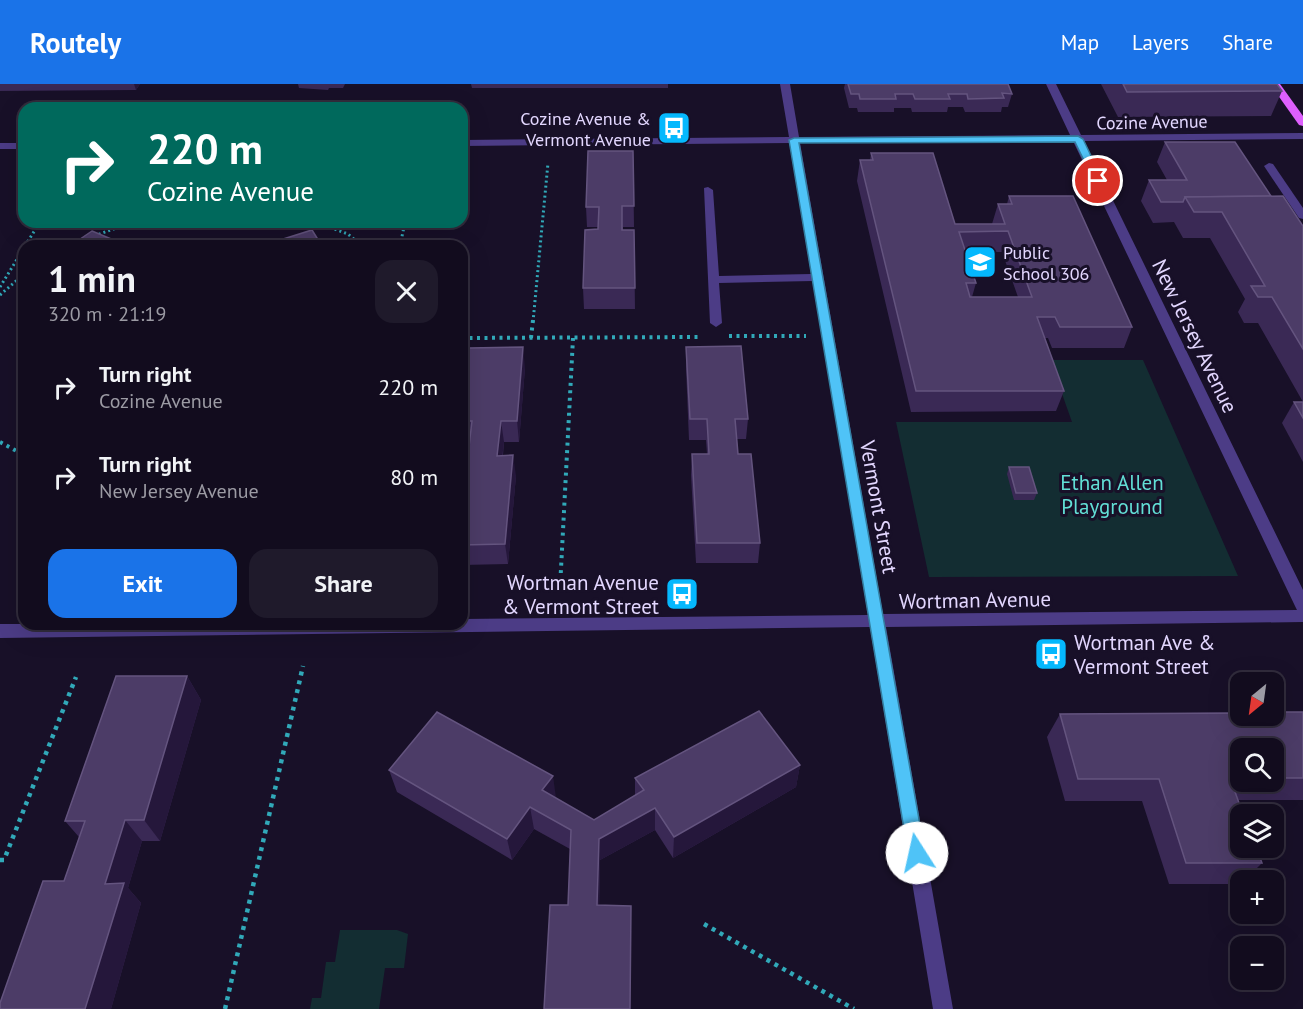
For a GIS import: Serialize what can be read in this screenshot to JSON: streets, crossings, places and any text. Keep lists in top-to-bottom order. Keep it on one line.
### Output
{"streets":{"street":["Cozine Avenue","New Jersey Avenue","Vermont Street","Wortman Avenue"]},"crossings":[["Cozine Avenue","New Jersey Avenue"],["Cozine Avenue","Vermont Street"],["Vermont Street","Wortman Avenue"]],"parks":["Ethan Allen Playground"],"places":{"bus stop":["Cozine Avenue & Vermont Avenue","Wortman Avenue & Vermont Street","Wortman Ave & Vermont Street"],"school or university":["Public School 306"]},"north":"bottom left","page":{"header":"Routely","nav":["Map","Layers","Share"],"turn":["220 m","Cozine Avenue"],"heading":["1 min","320 m · 21:19"],"list":[{"name":"Turn right","note":"Cozine Avenue","value":"220 m"},{"name":"Turn right","note":"New Jersey Avenue","value":"80 m"}],"buttons":["Exit","Share"],"map_buttons":["+","−"]}}
